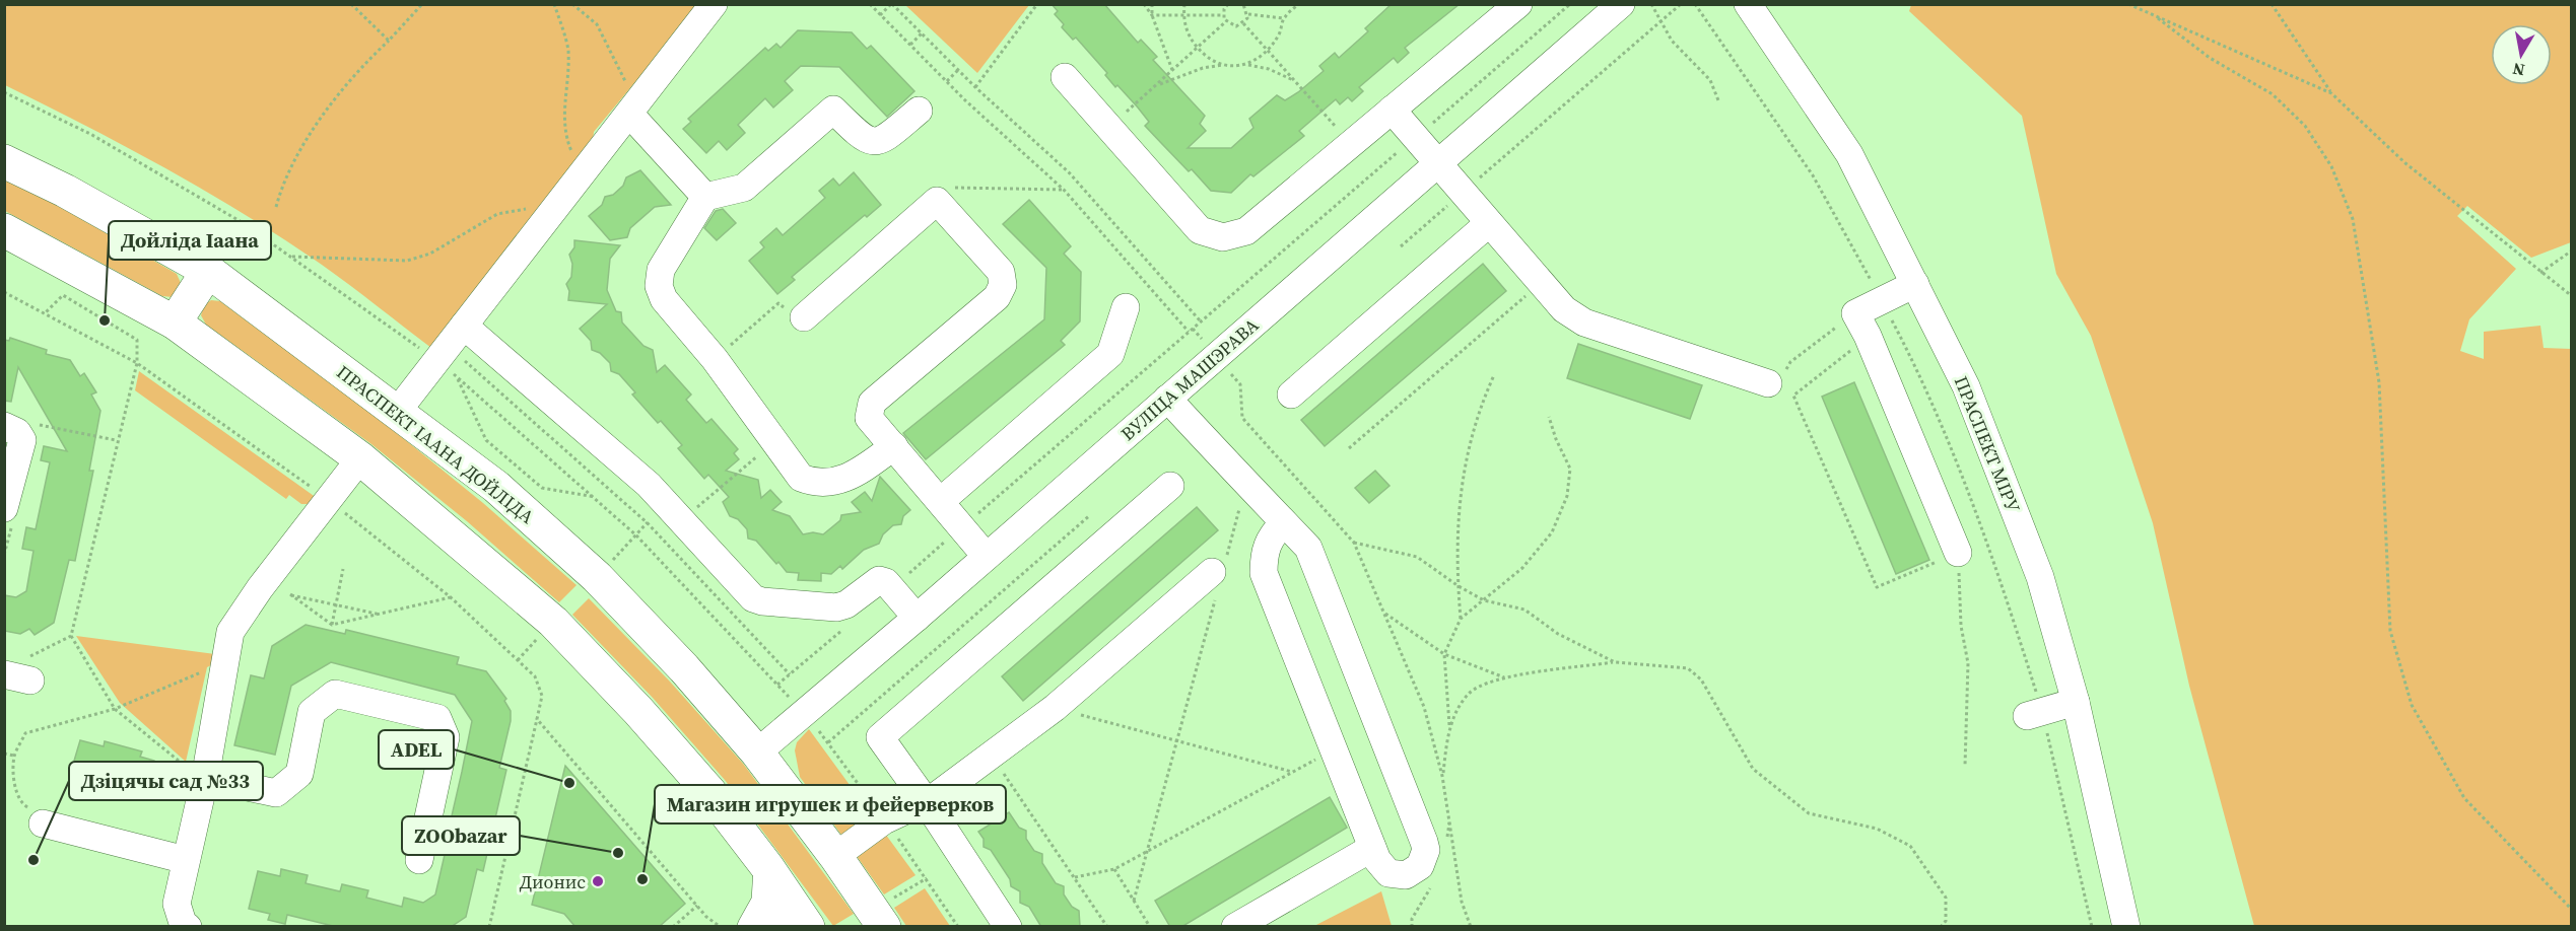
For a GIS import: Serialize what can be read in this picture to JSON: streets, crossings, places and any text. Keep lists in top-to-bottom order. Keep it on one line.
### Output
{"streets":{"main road":["ПРАСПЕКТ ІААНА ДОЙЛІДА"],"street":["ВУЛІЦА МАШЭРАВА","ПРАСПЕКТ МІРУ"]},"crossings":[["ВУЛІЦА МАШЭРАВА","ПРАСПЕКТ ІААНА ДОЙЛІДА"]],"places":["Дойліда Іаана","ADEL","ZOObazar","Дзіцячы сад №33","Магазин игрушек и фейерверков","Дионис"],"north":"bottom"}
